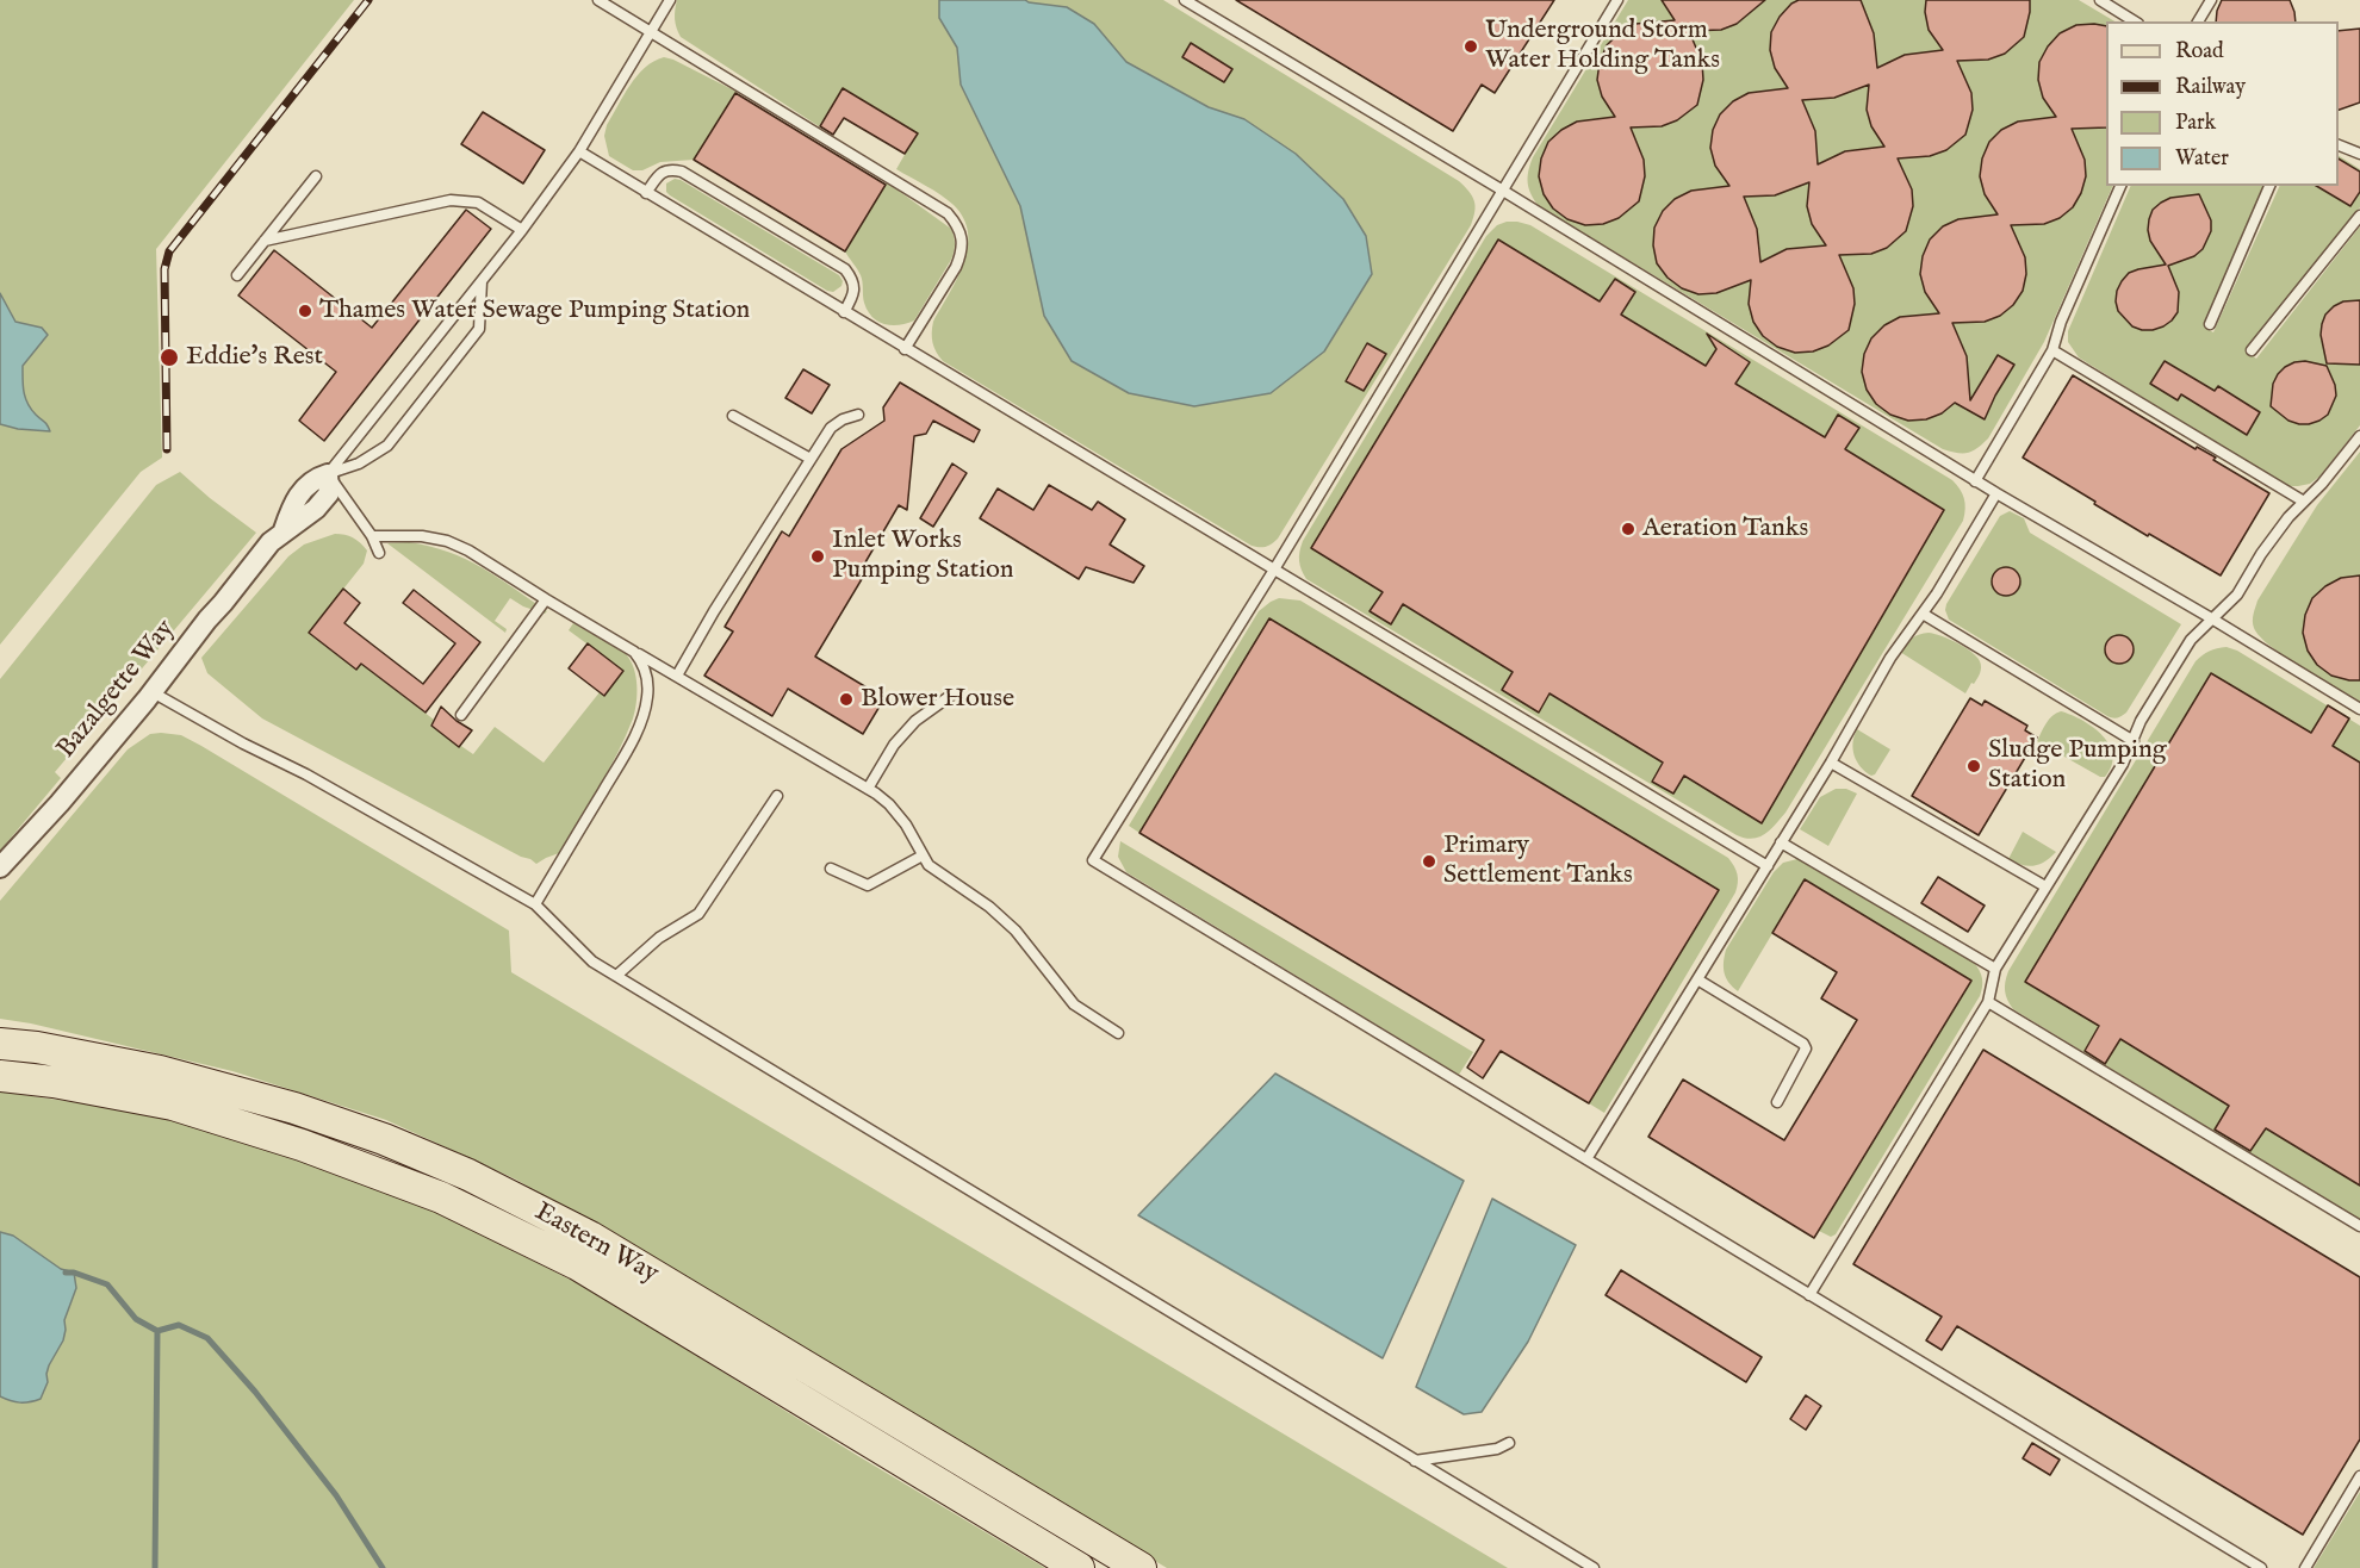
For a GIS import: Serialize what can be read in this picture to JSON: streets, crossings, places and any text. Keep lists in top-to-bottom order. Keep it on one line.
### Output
{"streets":{"main road":["Eastern Way"],"street":["Bazalgette Way"]},"places":["Underground Storm Water Holding Tanks","Thames Water Sewage Pumping Station","Eddie's Rest","Aeration Tanks","Inlet Works Pumping Station","Blower House","Sludge Pumping Station","Primary Settlement Tanks"],"legend":["Road","Railway","Park","Water"]}
